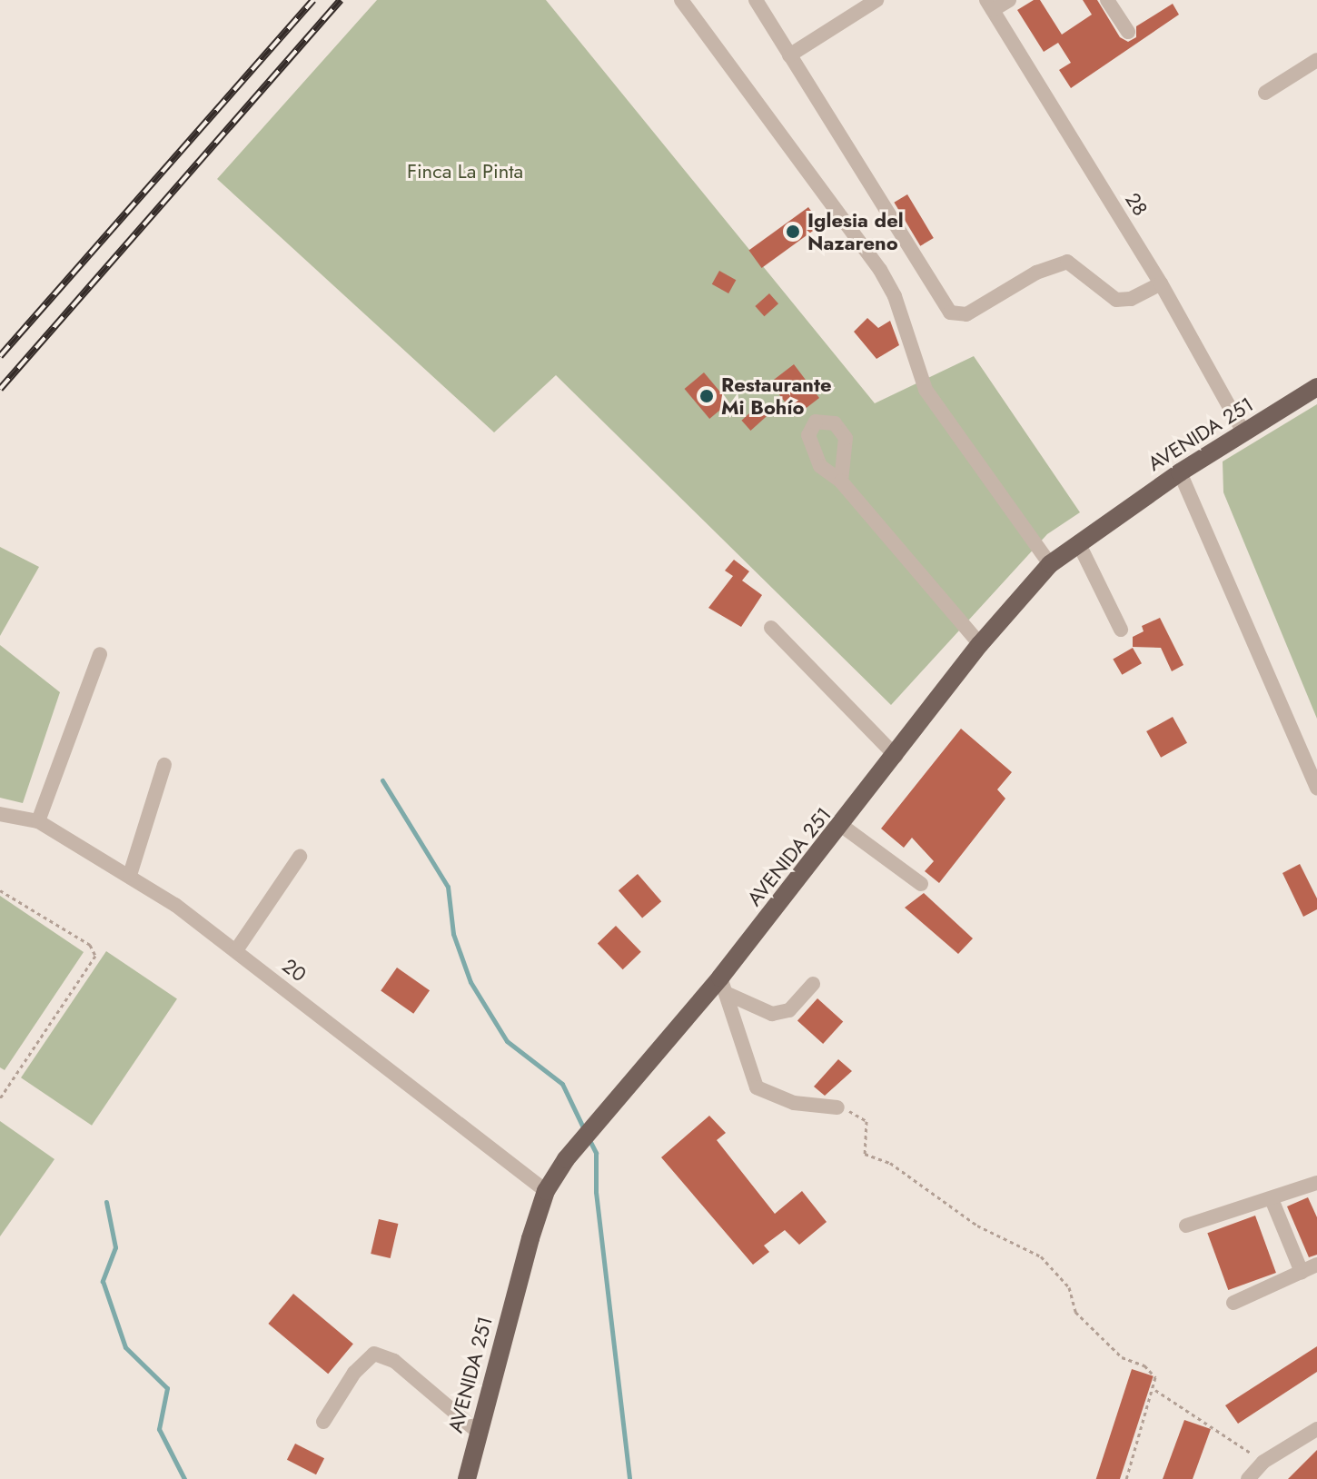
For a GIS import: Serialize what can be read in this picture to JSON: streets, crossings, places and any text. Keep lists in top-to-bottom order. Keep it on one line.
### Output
{"streets":{"main road":["AVENIDA 251"],"street":["28","20"]},"crossings":[["28","AVENIDA 251"],["AVENIDA 251","20"]],"parks":["Finca La Pinta"],"places":["Iglesia del Nazareno","Restaurante Mi Bohío"]}
